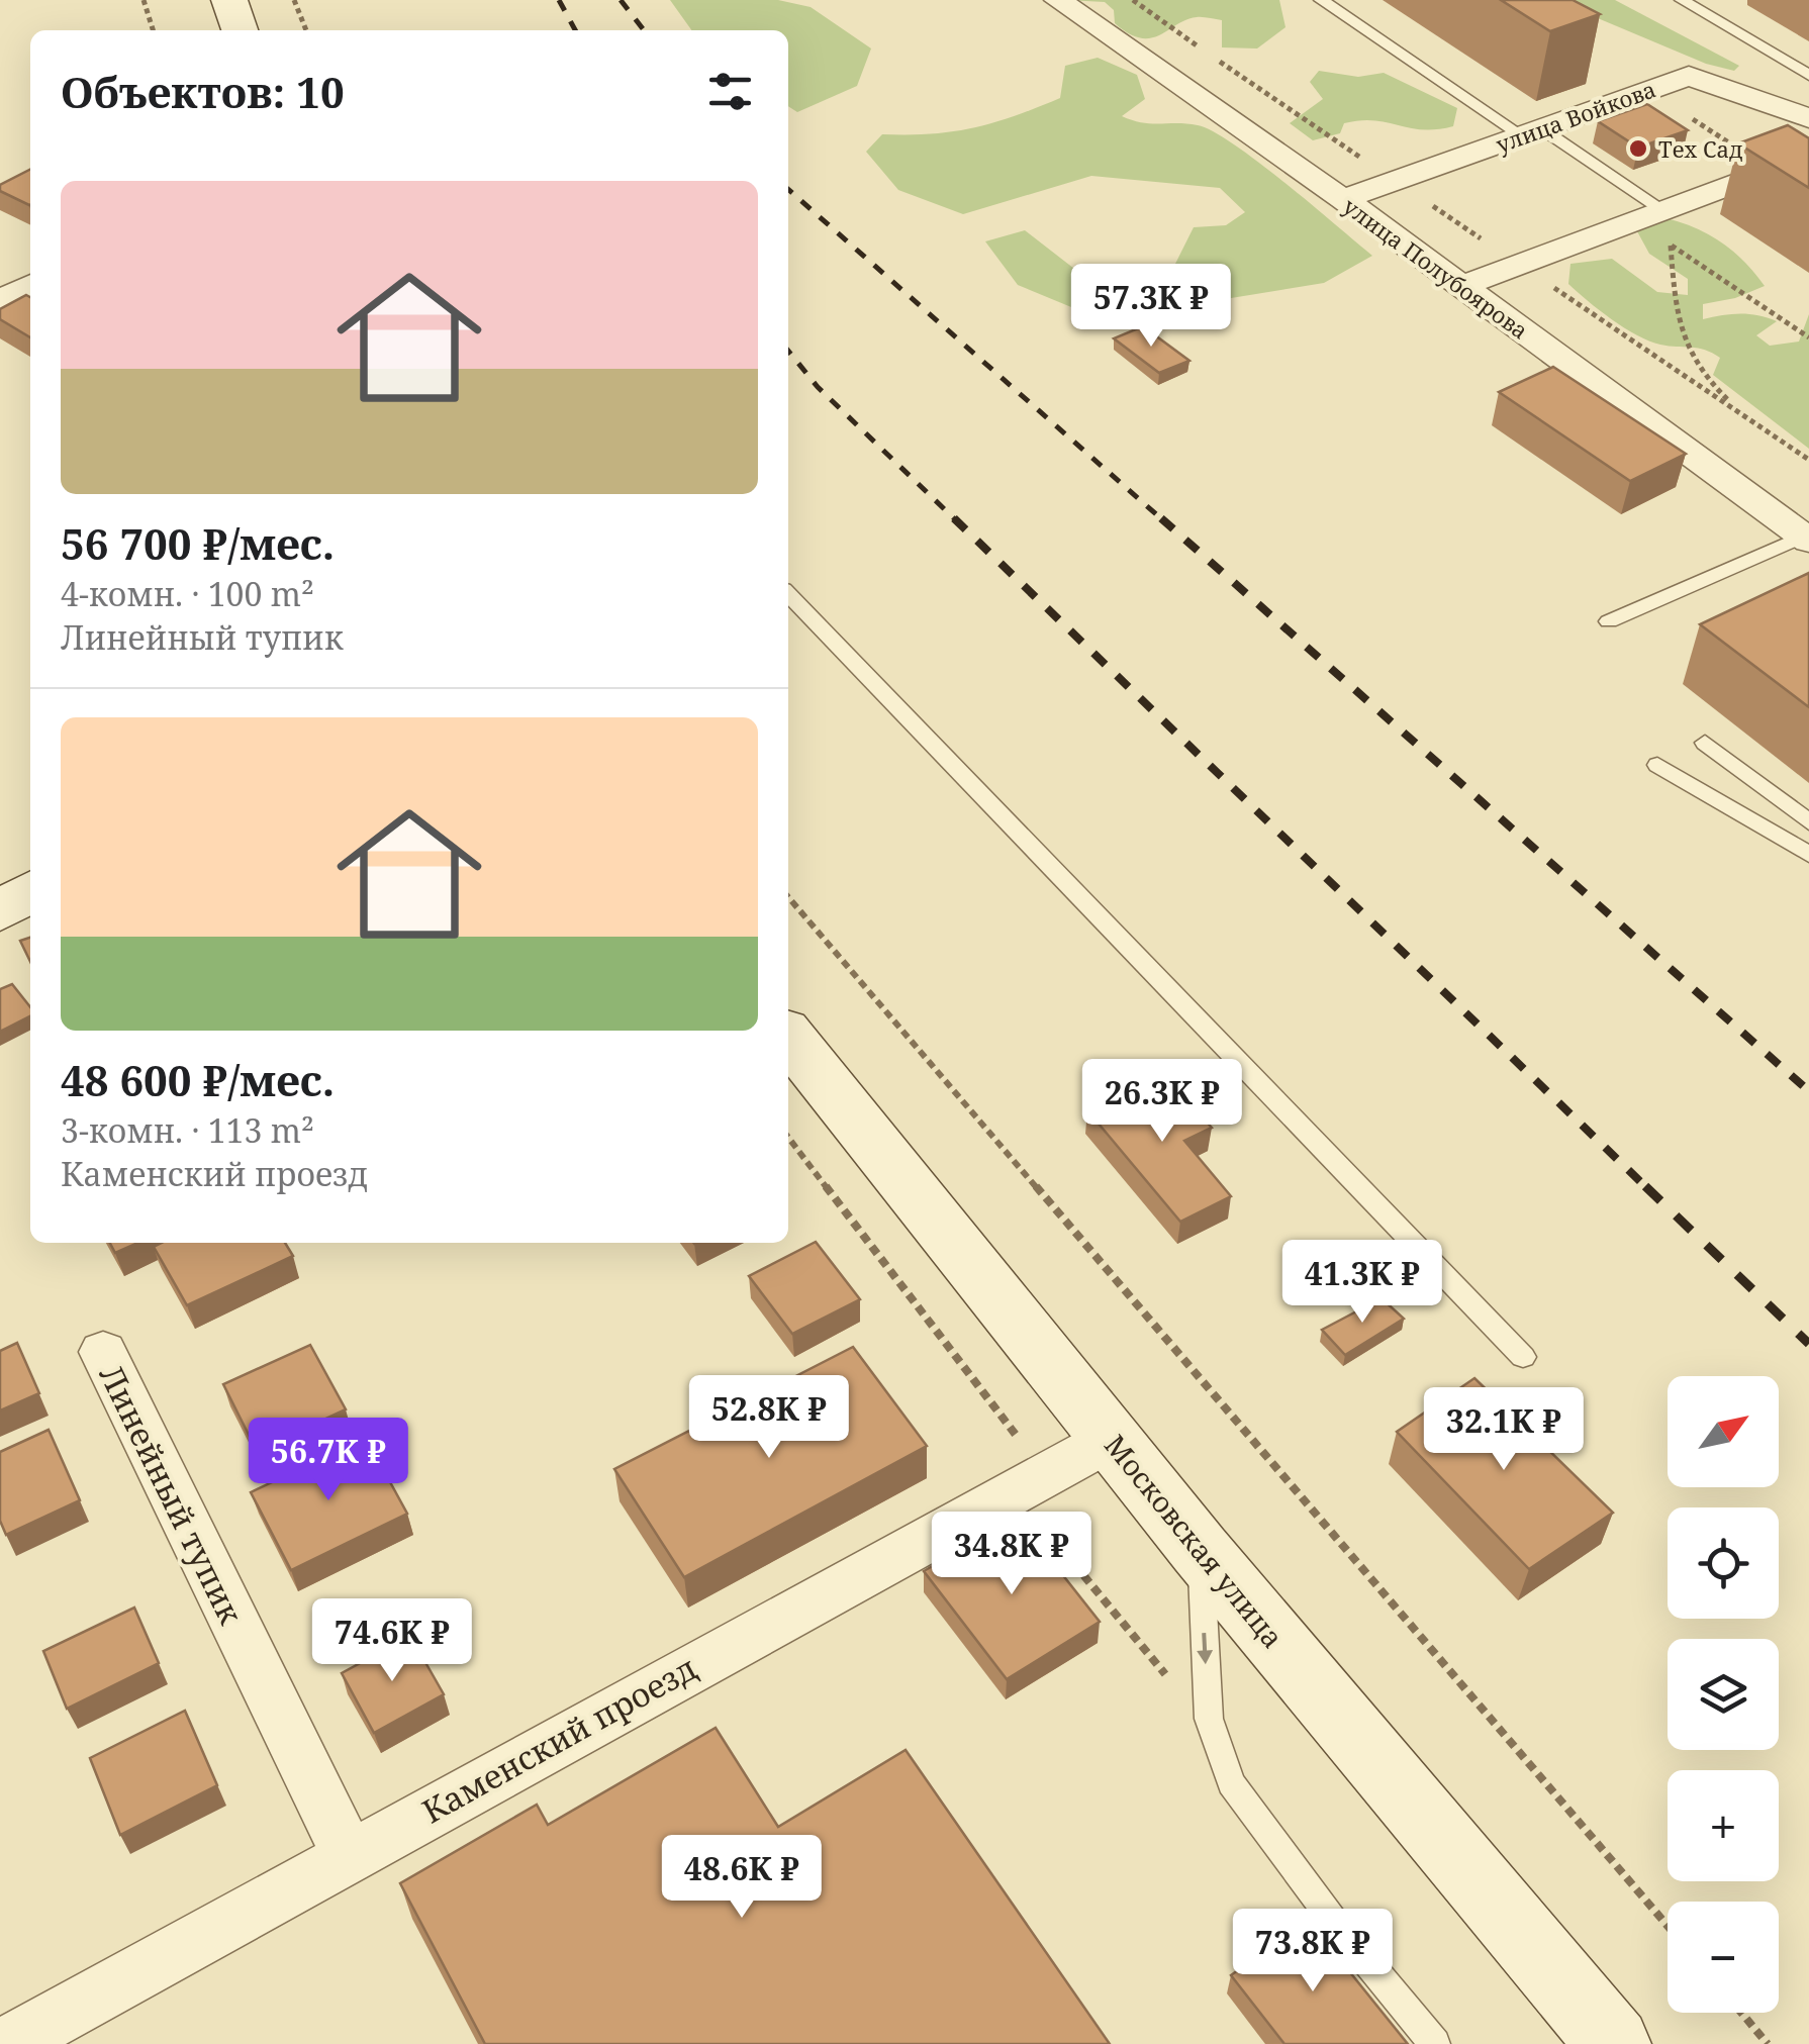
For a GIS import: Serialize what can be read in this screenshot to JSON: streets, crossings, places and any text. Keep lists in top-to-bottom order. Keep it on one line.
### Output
{"streets":{"main road":["Московская улица"],"street":["улица Войкова","улица Полубоярова","Линейный тупик","Каменский проезд"]},"crossings":[["улица Войкова","улица Полубоярова"],["Линейный тупик","Каменский проезд"],["Московская улица","Каменский проезд"]],"places":["Тех Сад"],"north":"top right","page":{"heading":"Объектов: 10","list":[{"name":"56 700 ₽/мес.","note":"4-комн. · 100 m² · Линейный тупик"},{"name":"48 600 ₽/мес.","note":"3-комн. · 113 m² · Каменский проезд"}],"price":["57.3K ₽","26.3K ₽","41.3K ₽","52.8K ₽","32.1K ₽","56.7K ₽","34.8K ₽","74.6K ₽","48.6K ₽","73.8K ₽"],"map_buttons":["+","−"]}}
